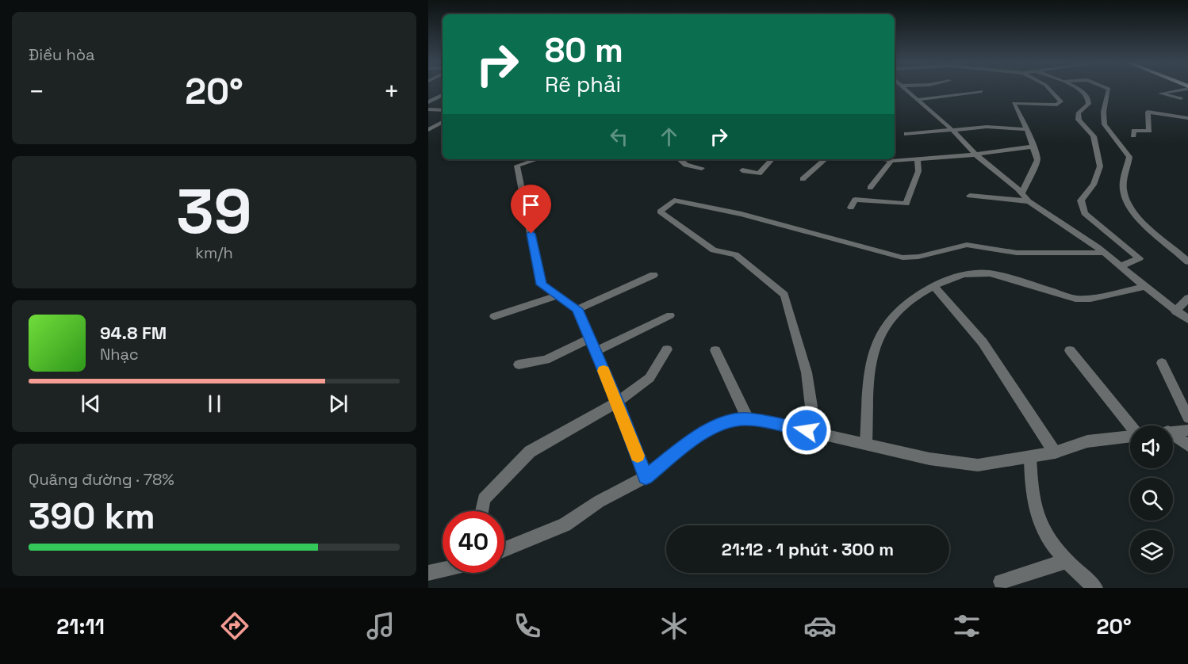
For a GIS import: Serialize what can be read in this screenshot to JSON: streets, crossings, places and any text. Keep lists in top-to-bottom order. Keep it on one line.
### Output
{"page":{"tile":["Điều hòa",["39","km/h"],["Quãng đường · 78%","390 km"]],"turn":["80 m","Rẽ phải"],"heat":["−","20°","+"],"song":["94.8 FM","Nhạc"],"limit":"40","trip":"21:12 · 1 phút · 300 m","tabs":["21:11","20°"]}}
